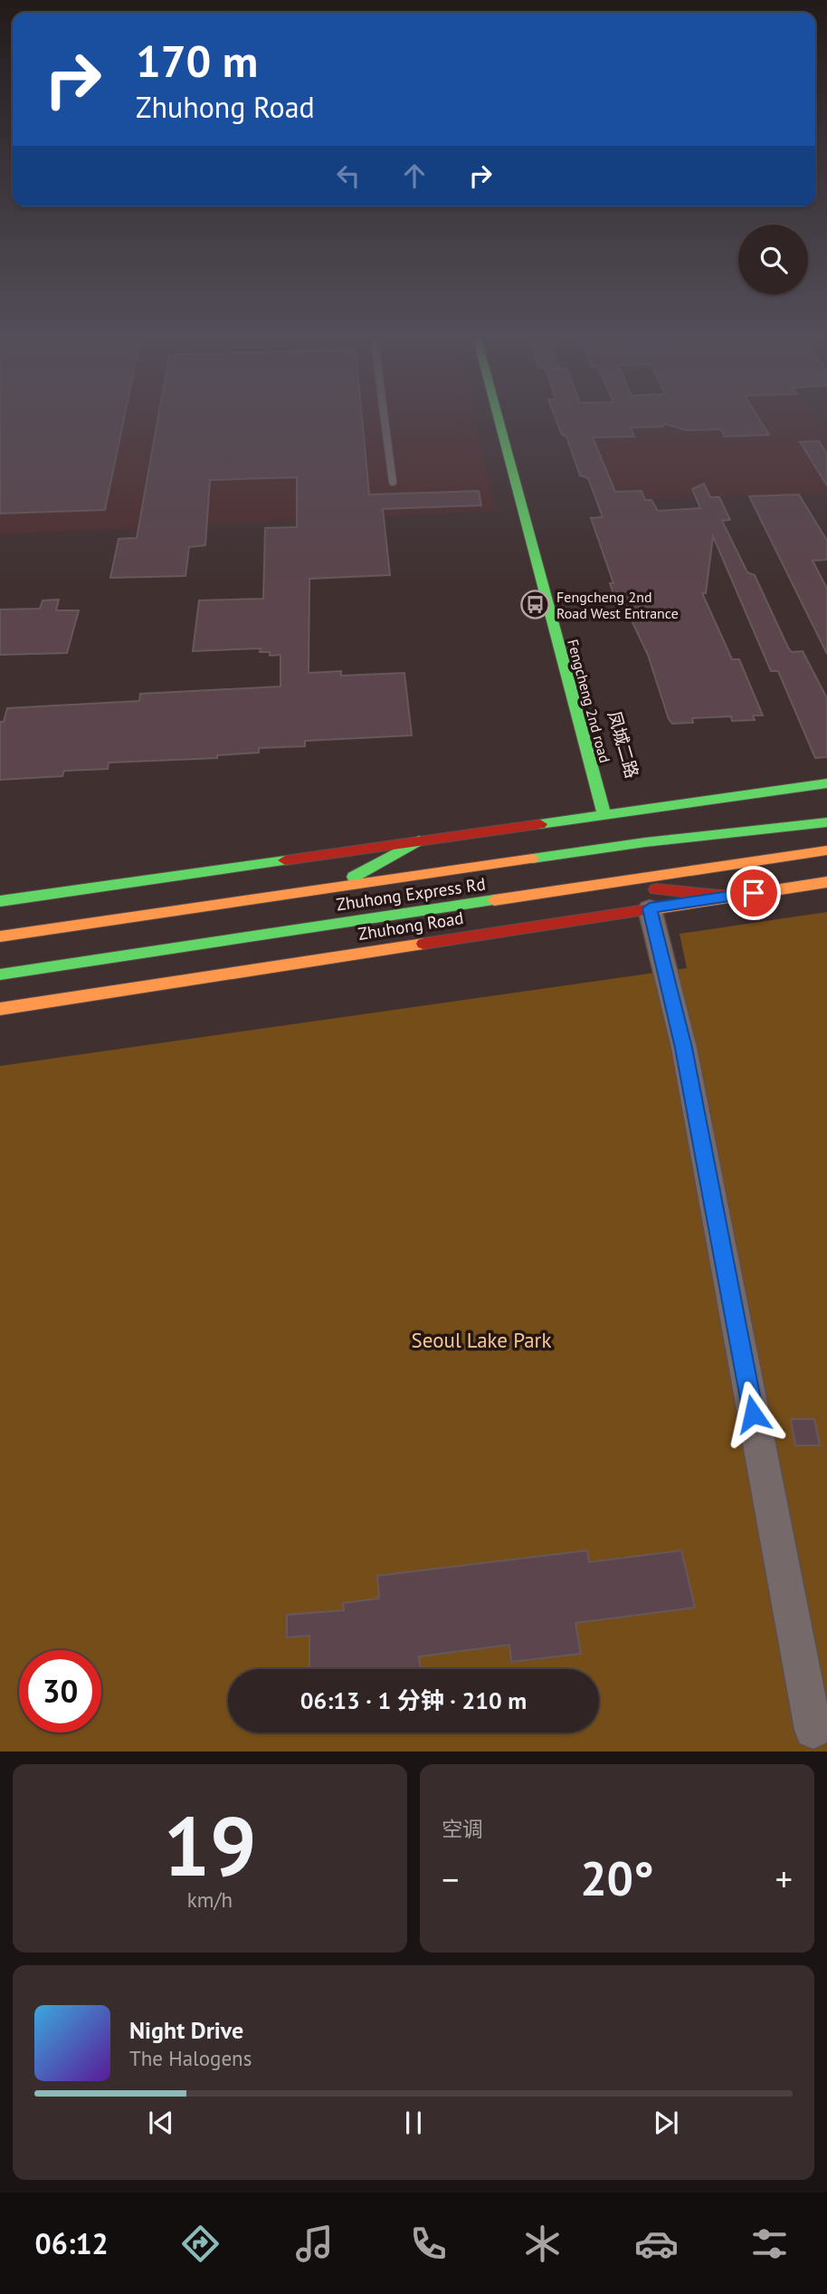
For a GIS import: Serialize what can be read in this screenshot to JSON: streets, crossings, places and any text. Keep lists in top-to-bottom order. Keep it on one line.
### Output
{"streets":{"main road":["Fengcheng 2nd road","Zhuhong Express Rd","Zhuhong Road"]},"parks":["Seoul Lake Park"],"places":{"bus stop":["Fengcheng 2nd Road West Entrance"]},"page":{"turn":["170 m","Zhuhong Road"],"limit":"30","trip":"06:13 · 1 分钟 · 210 m","tile":[["19","km/h"],"空调"],"heat":["−","20°","+"],"song":["Night Drive","The Halogens"],"tabs":"06:12"}}
